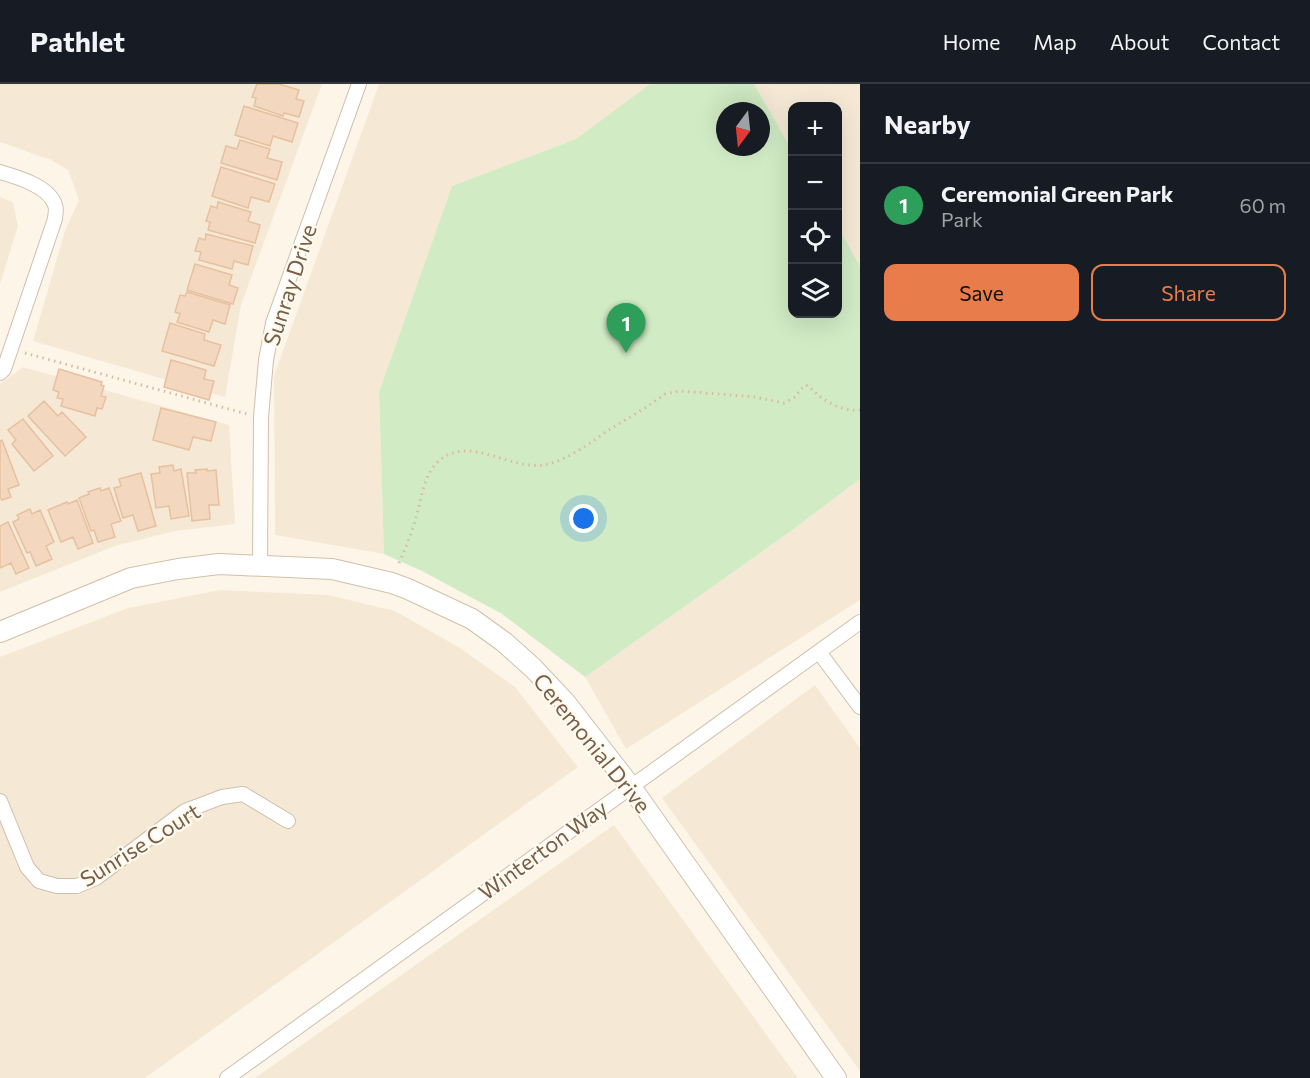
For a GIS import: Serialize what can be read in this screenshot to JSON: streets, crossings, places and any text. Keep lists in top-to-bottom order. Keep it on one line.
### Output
{"streets":{"street":["Sunray Drive","Ceremonial Drive","Sunrise Court","Winterton Way"]},"crossings":[["Sunray Drive","Ceremonial Drive"],["Ceremonial Drive","Winterton Way"]],"north":"bottom","page":{"header":"Pathlet","nav":["Home","Map","About","Contact"],"heading":"Nearby","map_buttons":["+","−"],"list":[{"mark":"1","name":"Ceremonial Green Park","note":"Park","value":"60 m"}],"buttons":["Save","Share"],"pins":"1"}}
